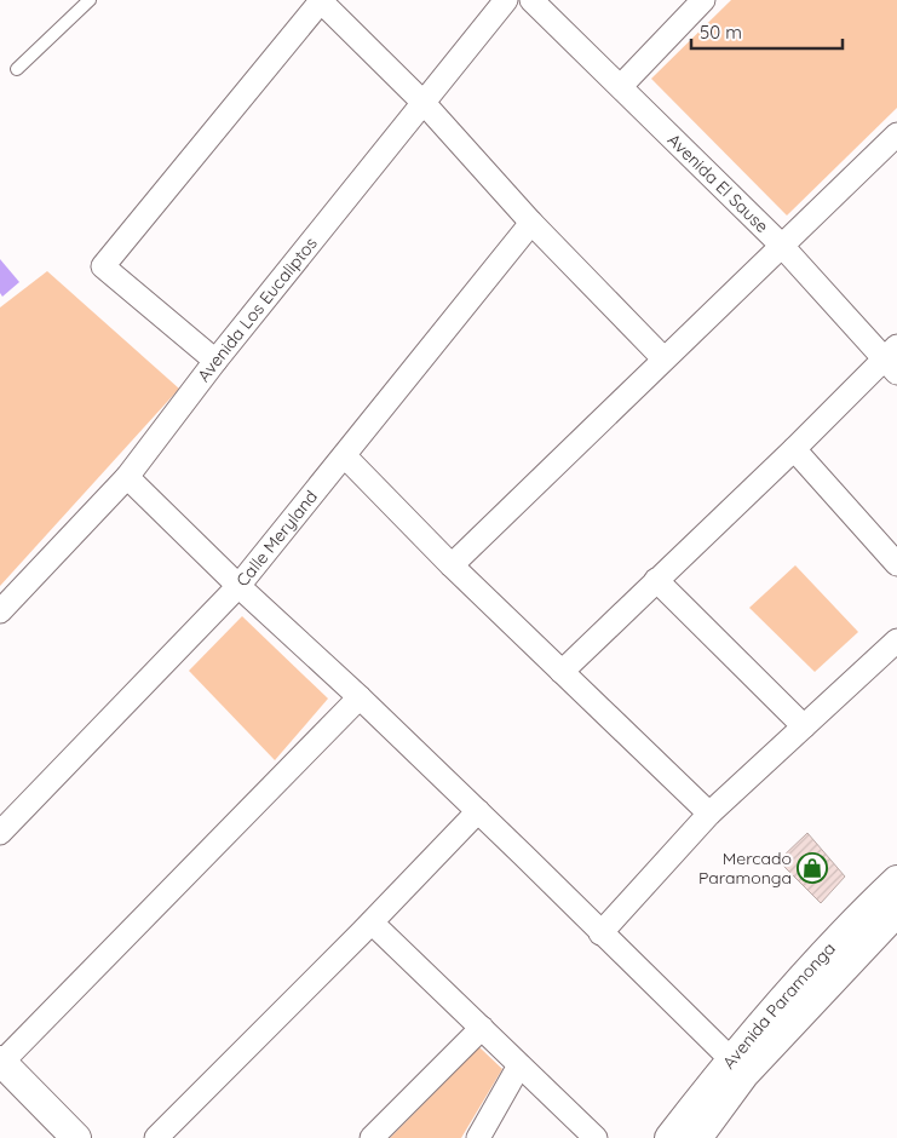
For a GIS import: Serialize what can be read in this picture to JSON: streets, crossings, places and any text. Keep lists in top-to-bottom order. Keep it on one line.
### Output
{"streets":{"street":["Avenida El Sause","Avenida Los Eucaliptos","Calle Meryland","Avenida Paramonga"]},"places":{"shop":["Mercado Paramonga"]},"scale_bar":"50 m"}
